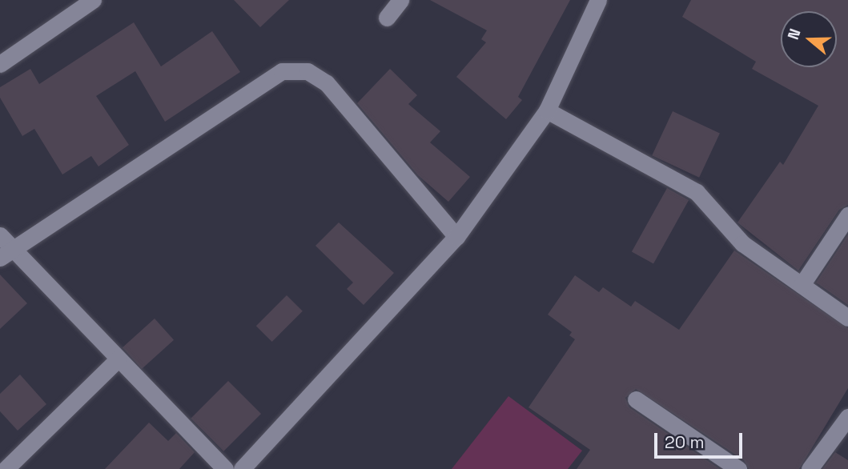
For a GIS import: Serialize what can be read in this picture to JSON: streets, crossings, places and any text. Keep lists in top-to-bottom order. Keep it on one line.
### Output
{"scale_bar":"20 m","north":"left"}
